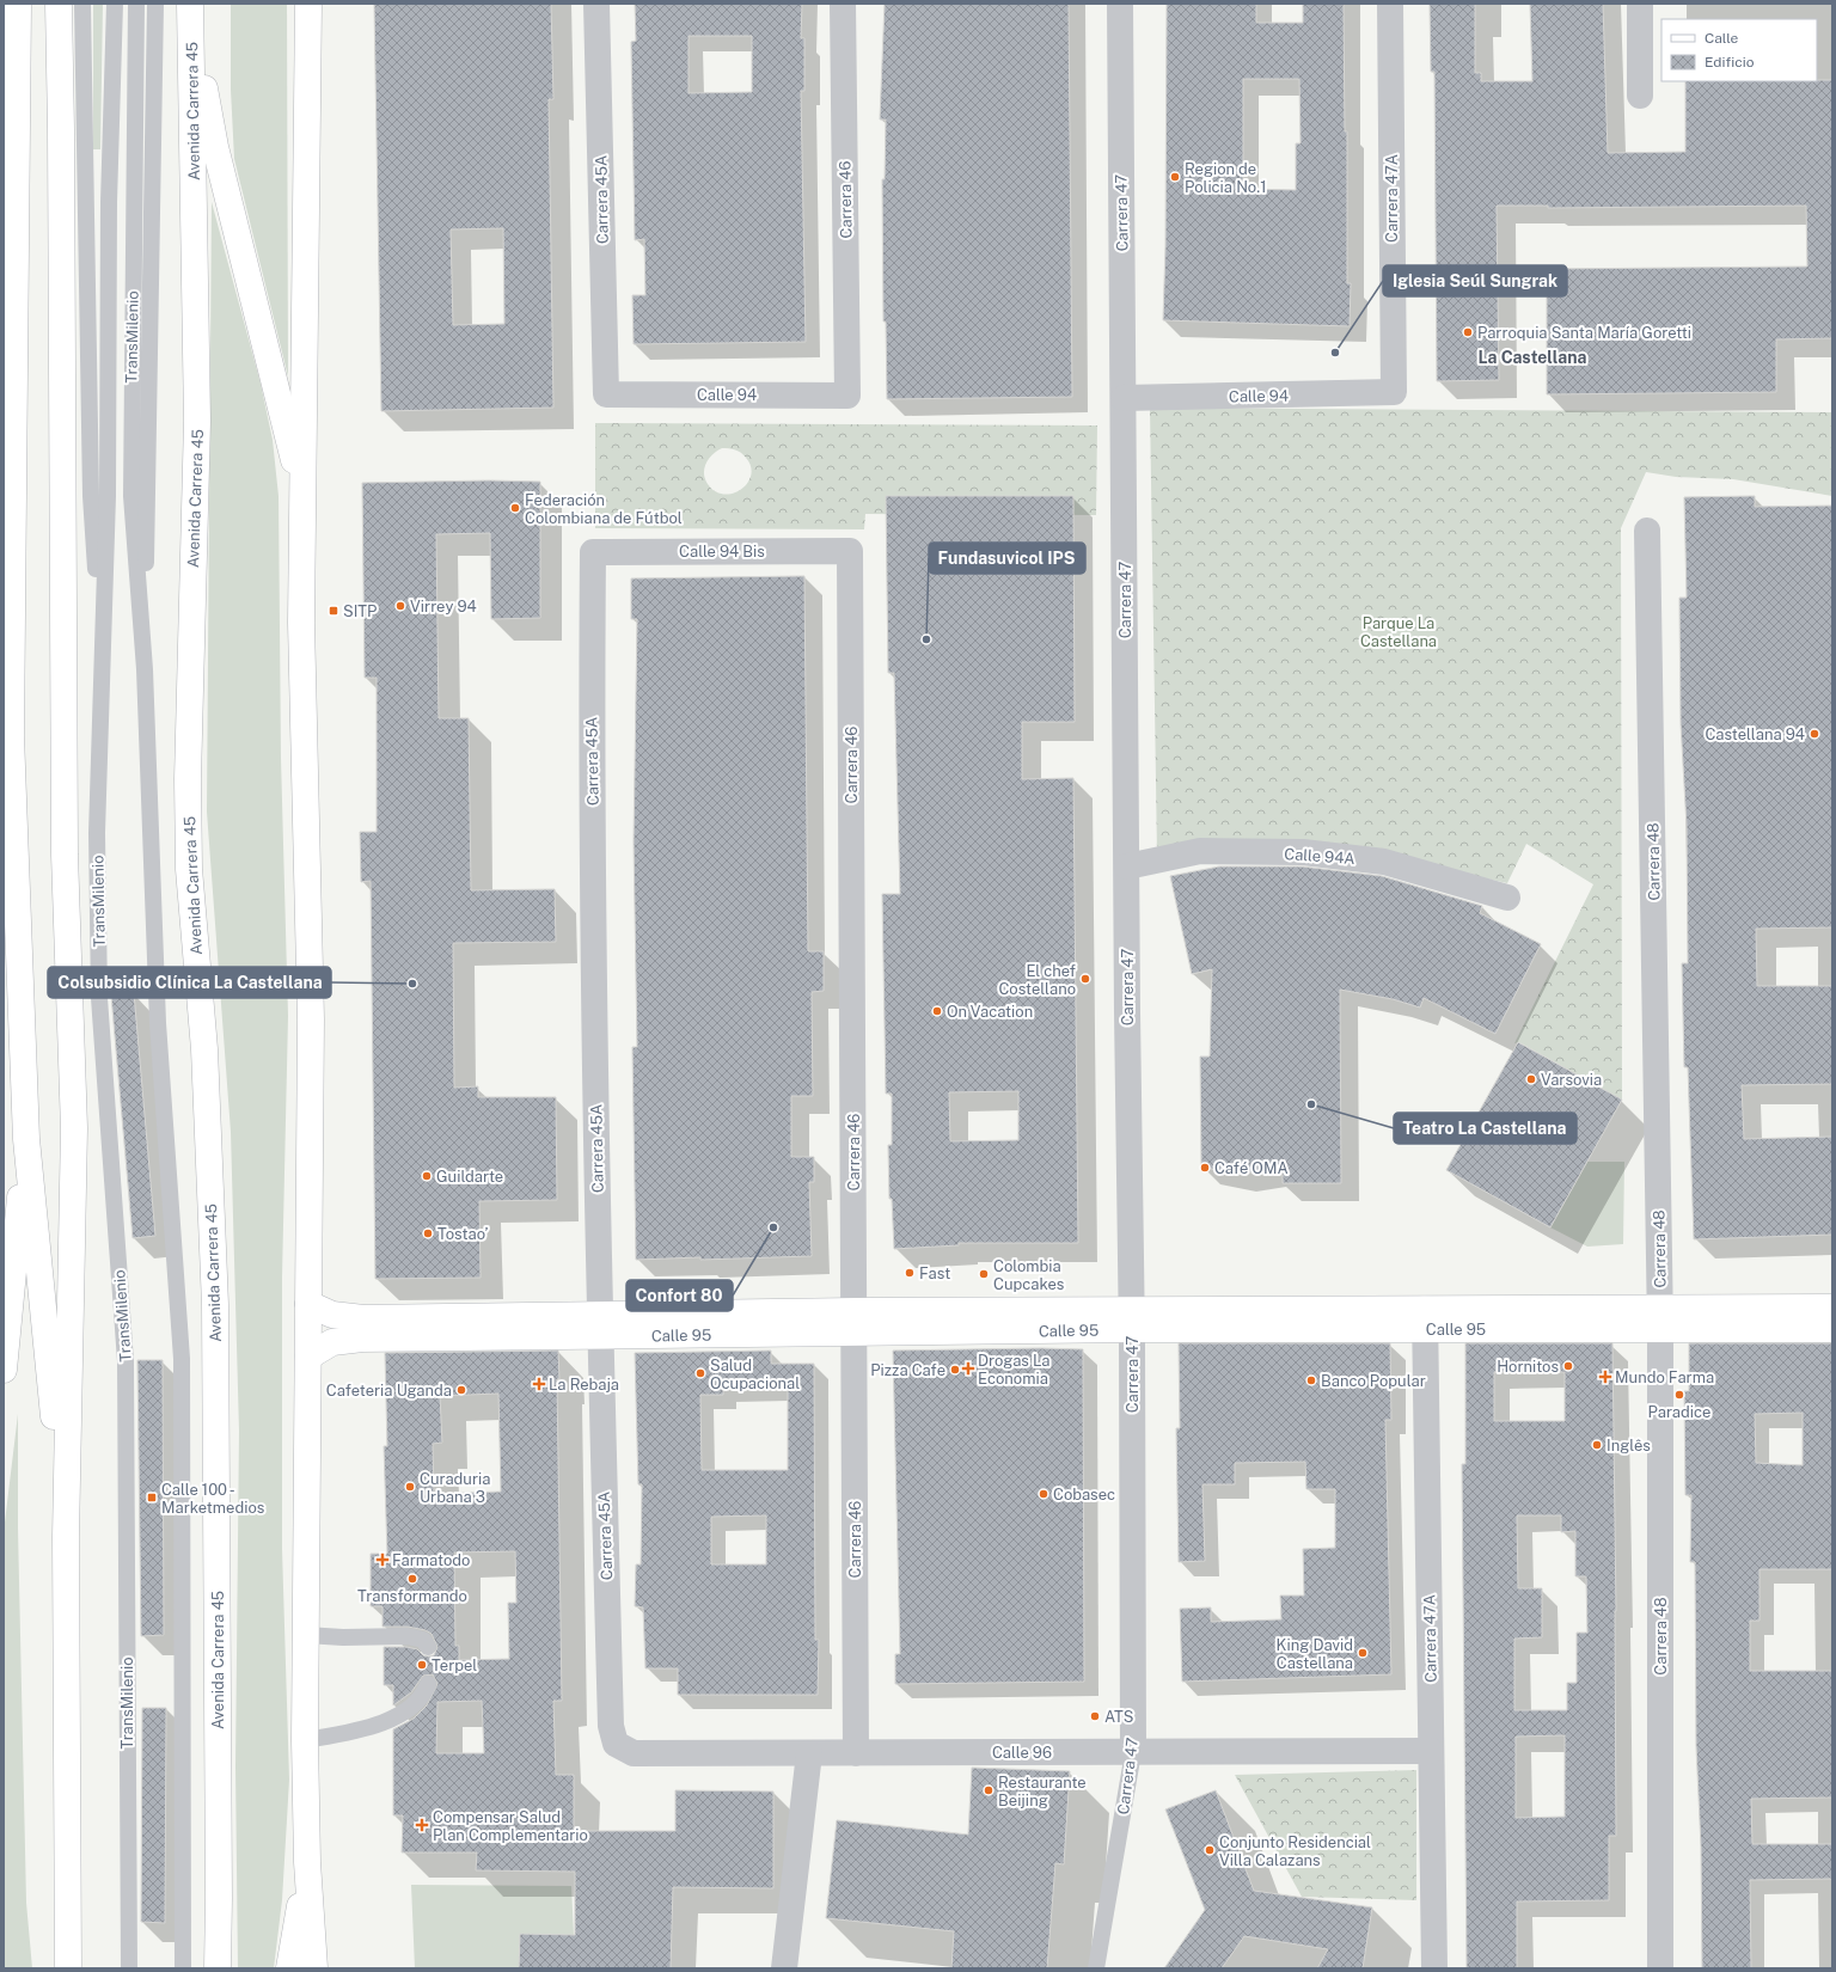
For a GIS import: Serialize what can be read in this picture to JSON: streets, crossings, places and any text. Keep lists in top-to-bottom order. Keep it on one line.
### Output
{"streets":{"main road":["Avenida Carrera 45","Calle 95"],"street":["Carrera 47A","Carrera 45A","Carrera 46","Carrera 47","Calle 94","Calle 94 Bis","Calle 94A","Carrera 48","Calle 96"],"lane":["TransMilenio"]},"crossings":[["Carrera 47A","Calle 94"],["Carrera 47A","Calle 95"],["Carrera 47A","Calle 96"],["Carrera 45A","Calle 94"],["Carrera 45A","Calle 94 Bis"],["Carrera 45A","Calle 95"],["Carrera 45A","Calle 96"],["Carrera 46","Calle 94"],["Carrera 46","Calle 94 Bis"],["Carrera 46","Calle 95"],["Carrera 46","Calle 96"],["Carrera 47","Calle 94"],["Carrera 47","Calle 94A"],["Carrera 47","Calle 95"],["Carrera 47","Calle 96"],["Carrera 48","Calle 95"]],"districts":["La Castellana"],"parks":["Parque La Castellana"],"places":{"other":["Region de Policia No.1","Parroquia Santa María Goretti","Iglesia Seúl Sungrak","Federación Colombiana de Fútbol","Virrey 94","Fundasuvicol IPS","Castellana 94","El chef Costellano","Colsubsidio Clínica La Castellana","On Vacation","Varsovia","Teatro La Castellana","Café OMA","Guildarte","Confort 80","Tostao’","Fast","Colombia Cupcakes","Hornitos","Pizza Cafe","Salud Ocupacional","Banco Popular","Cafeteria Uganda","Paradice","Inglês","Curaduria Urbana 3","Cobasec","Transformando","King David Castellana","Terpel","ATS","Restaurante Beijing","Conjunto Residencial Villa Calazans"],"transit":["SITP","Calle 100 - Marketmedios"],"health":["Drogas La Economia","Mundo Farma","La Rebaja","Farmatodo","Compensar Salud Plan Complementario"]},"legend":["Calle","Edificio"]}
